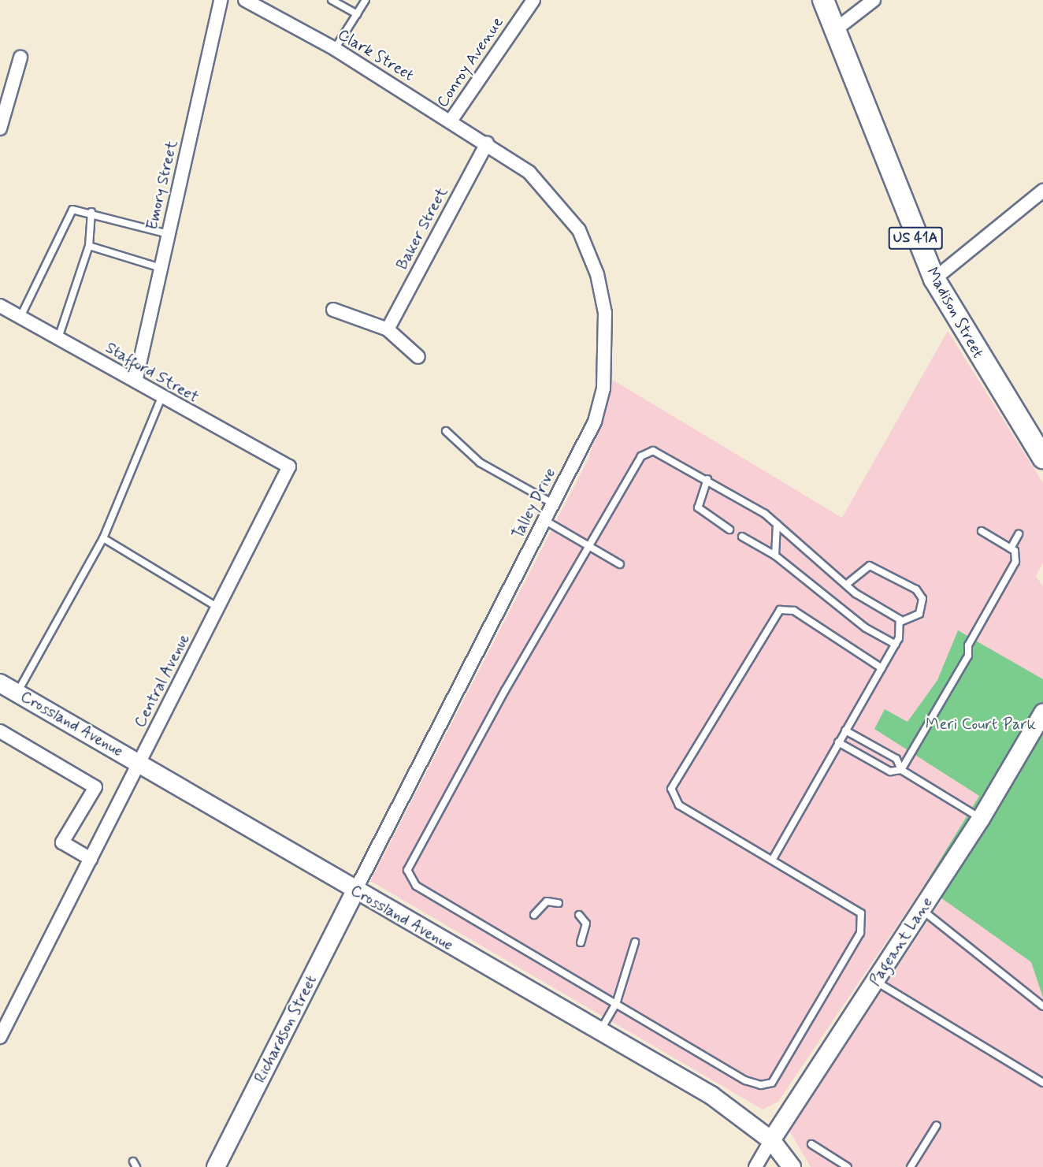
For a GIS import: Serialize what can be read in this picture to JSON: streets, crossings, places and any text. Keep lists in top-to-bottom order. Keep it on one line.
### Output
{"streets":{"main road":["US 41A","Madison Street","Crossland Avenue","Pageant Lane","Richardson Street"],"street":["Clark Street","Conroy Avenue","Emory Street","Baker Street","Stafford Street","Talley Drive","Central Avenue"]},"crossings":[["Clark Street","Conroy Avenue"],["Clark Street","Baker Street"],["Clark Street","Talley Drive"],["Baker Street","Talley Drive"],["Stafford Street","Central Avenue"],["Talley Drive","Crossland Avenue"],["Talley Drive","Richardson Street"],["Central Avenue","Crossland Avenue"],["Crossland Avenue","Pageant Lane"],["Crossland Avenue","Richardson Street"]],"parks":["Meri Court Park"]}
